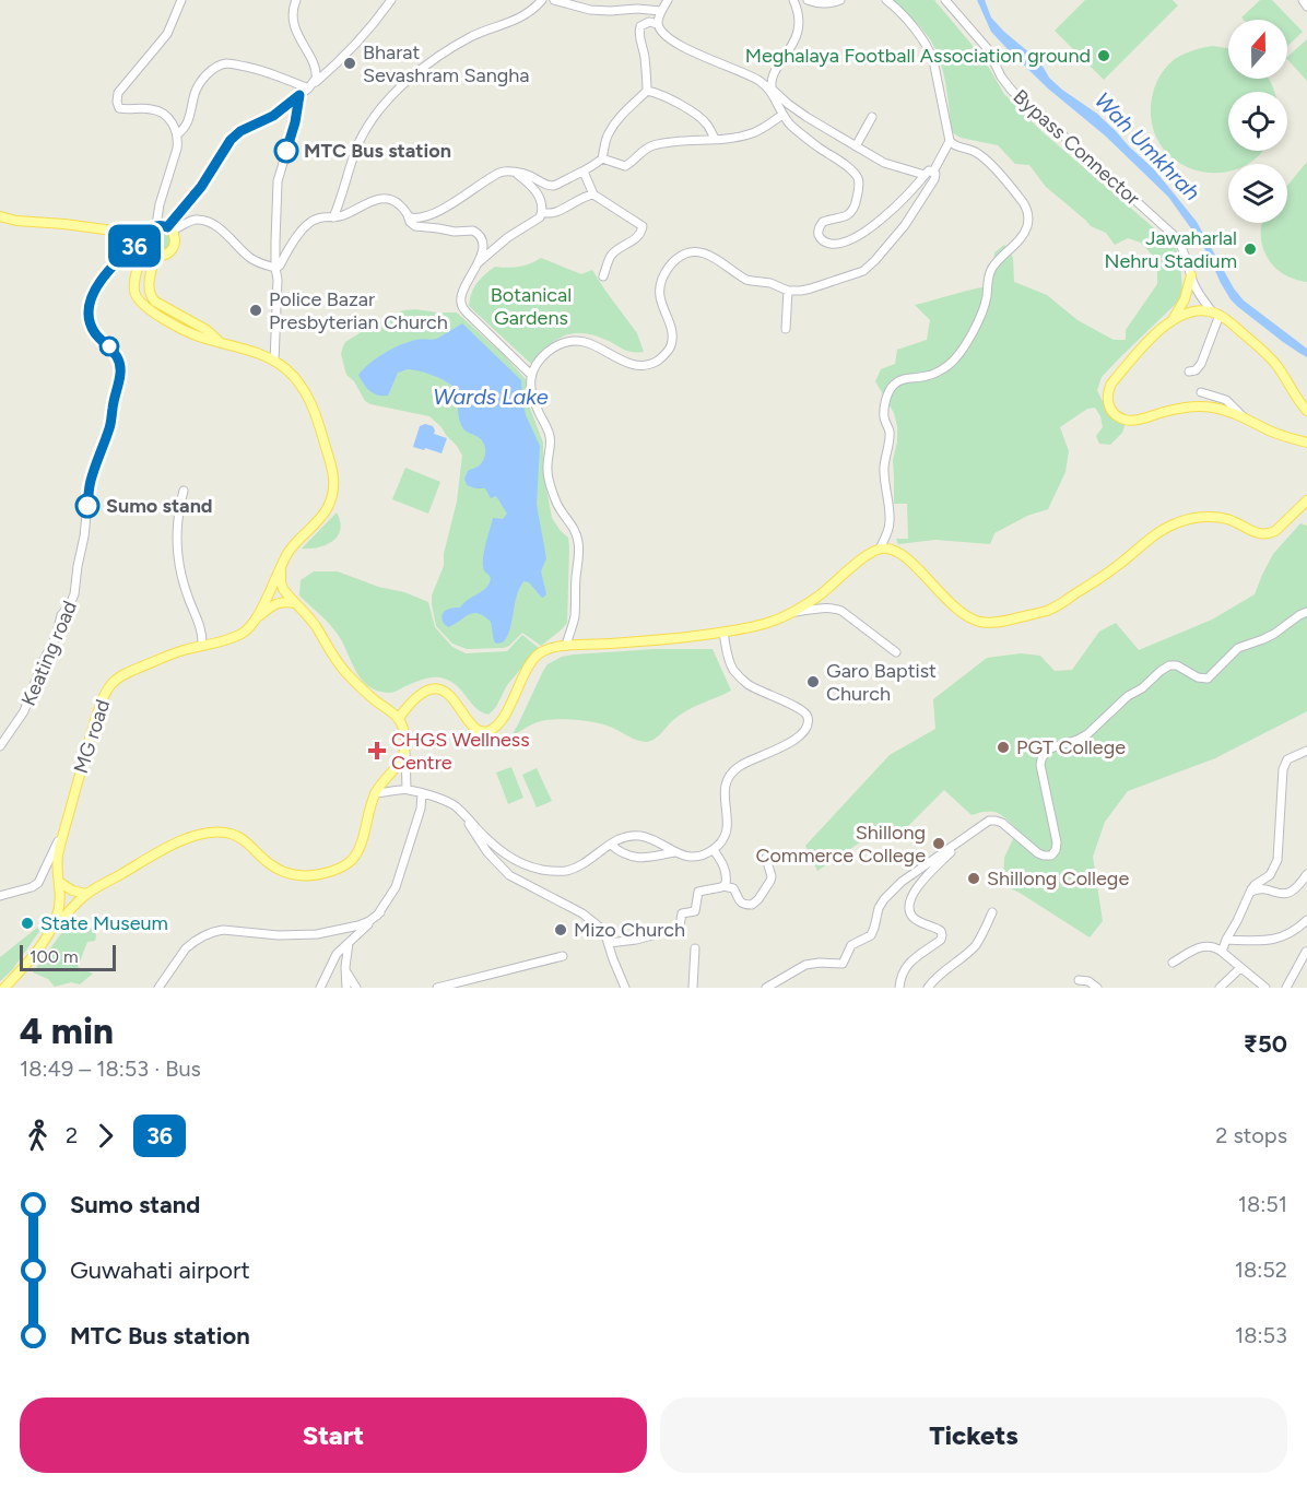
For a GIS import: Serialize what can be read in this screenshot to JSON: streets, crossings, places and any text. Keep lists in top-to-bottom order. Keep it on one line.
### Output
{"streets":{"main road":["Bypass Connector","MG road"],"street":["Keating road"]},"crossings":[["Keating road","MG road"]],"water":["Wah Umkhrah","Wards Lake"],"parks":["Botanical Gardens"],"places":{"other":["Meghalaya Football Association ground","Bharat Sevashram Sangha","MTC Bus station","Jawaharlal Nehru Stadium","Police Bazar Presbyterian Church","Sumo stand","Garo Baptist Church","PGT College","Shillong Commerce College","Shillong College","State Museum","Mizo Church"],"health":["CHGS Wellness Centre"]},"lines":["bus line 36"],"scale_bar":"100 m","north":"top","page":{"on_map":"36","scale":"100 m","heading":["4 min","18:49 – 18:53 · Bus","₹50"],"legs":["2","36","2 stops"],"list":[{"name":"Sumo stand","value":"18:51"},{"name":"Guwahati airport","value":"18:52"},{"name":"MTC Bus station","value":"18:53"}],"buttons":["Start","Tickets"]}}
